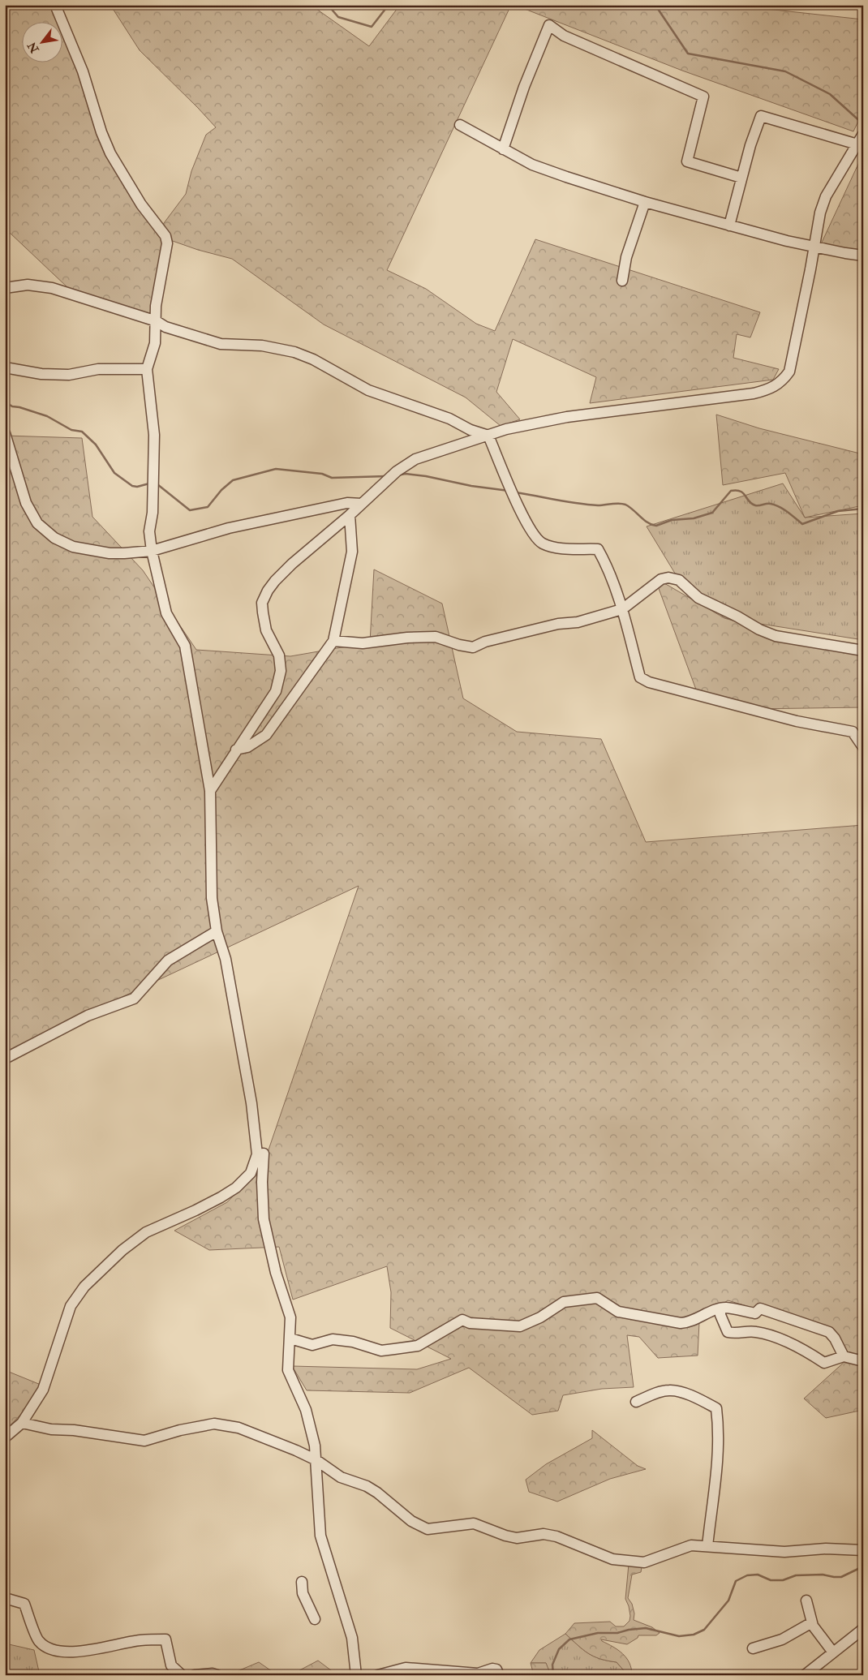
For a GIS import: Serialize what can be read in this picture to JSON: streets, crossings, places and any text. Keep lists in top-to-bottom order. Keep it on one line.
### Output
{"north":"bottom left"}
